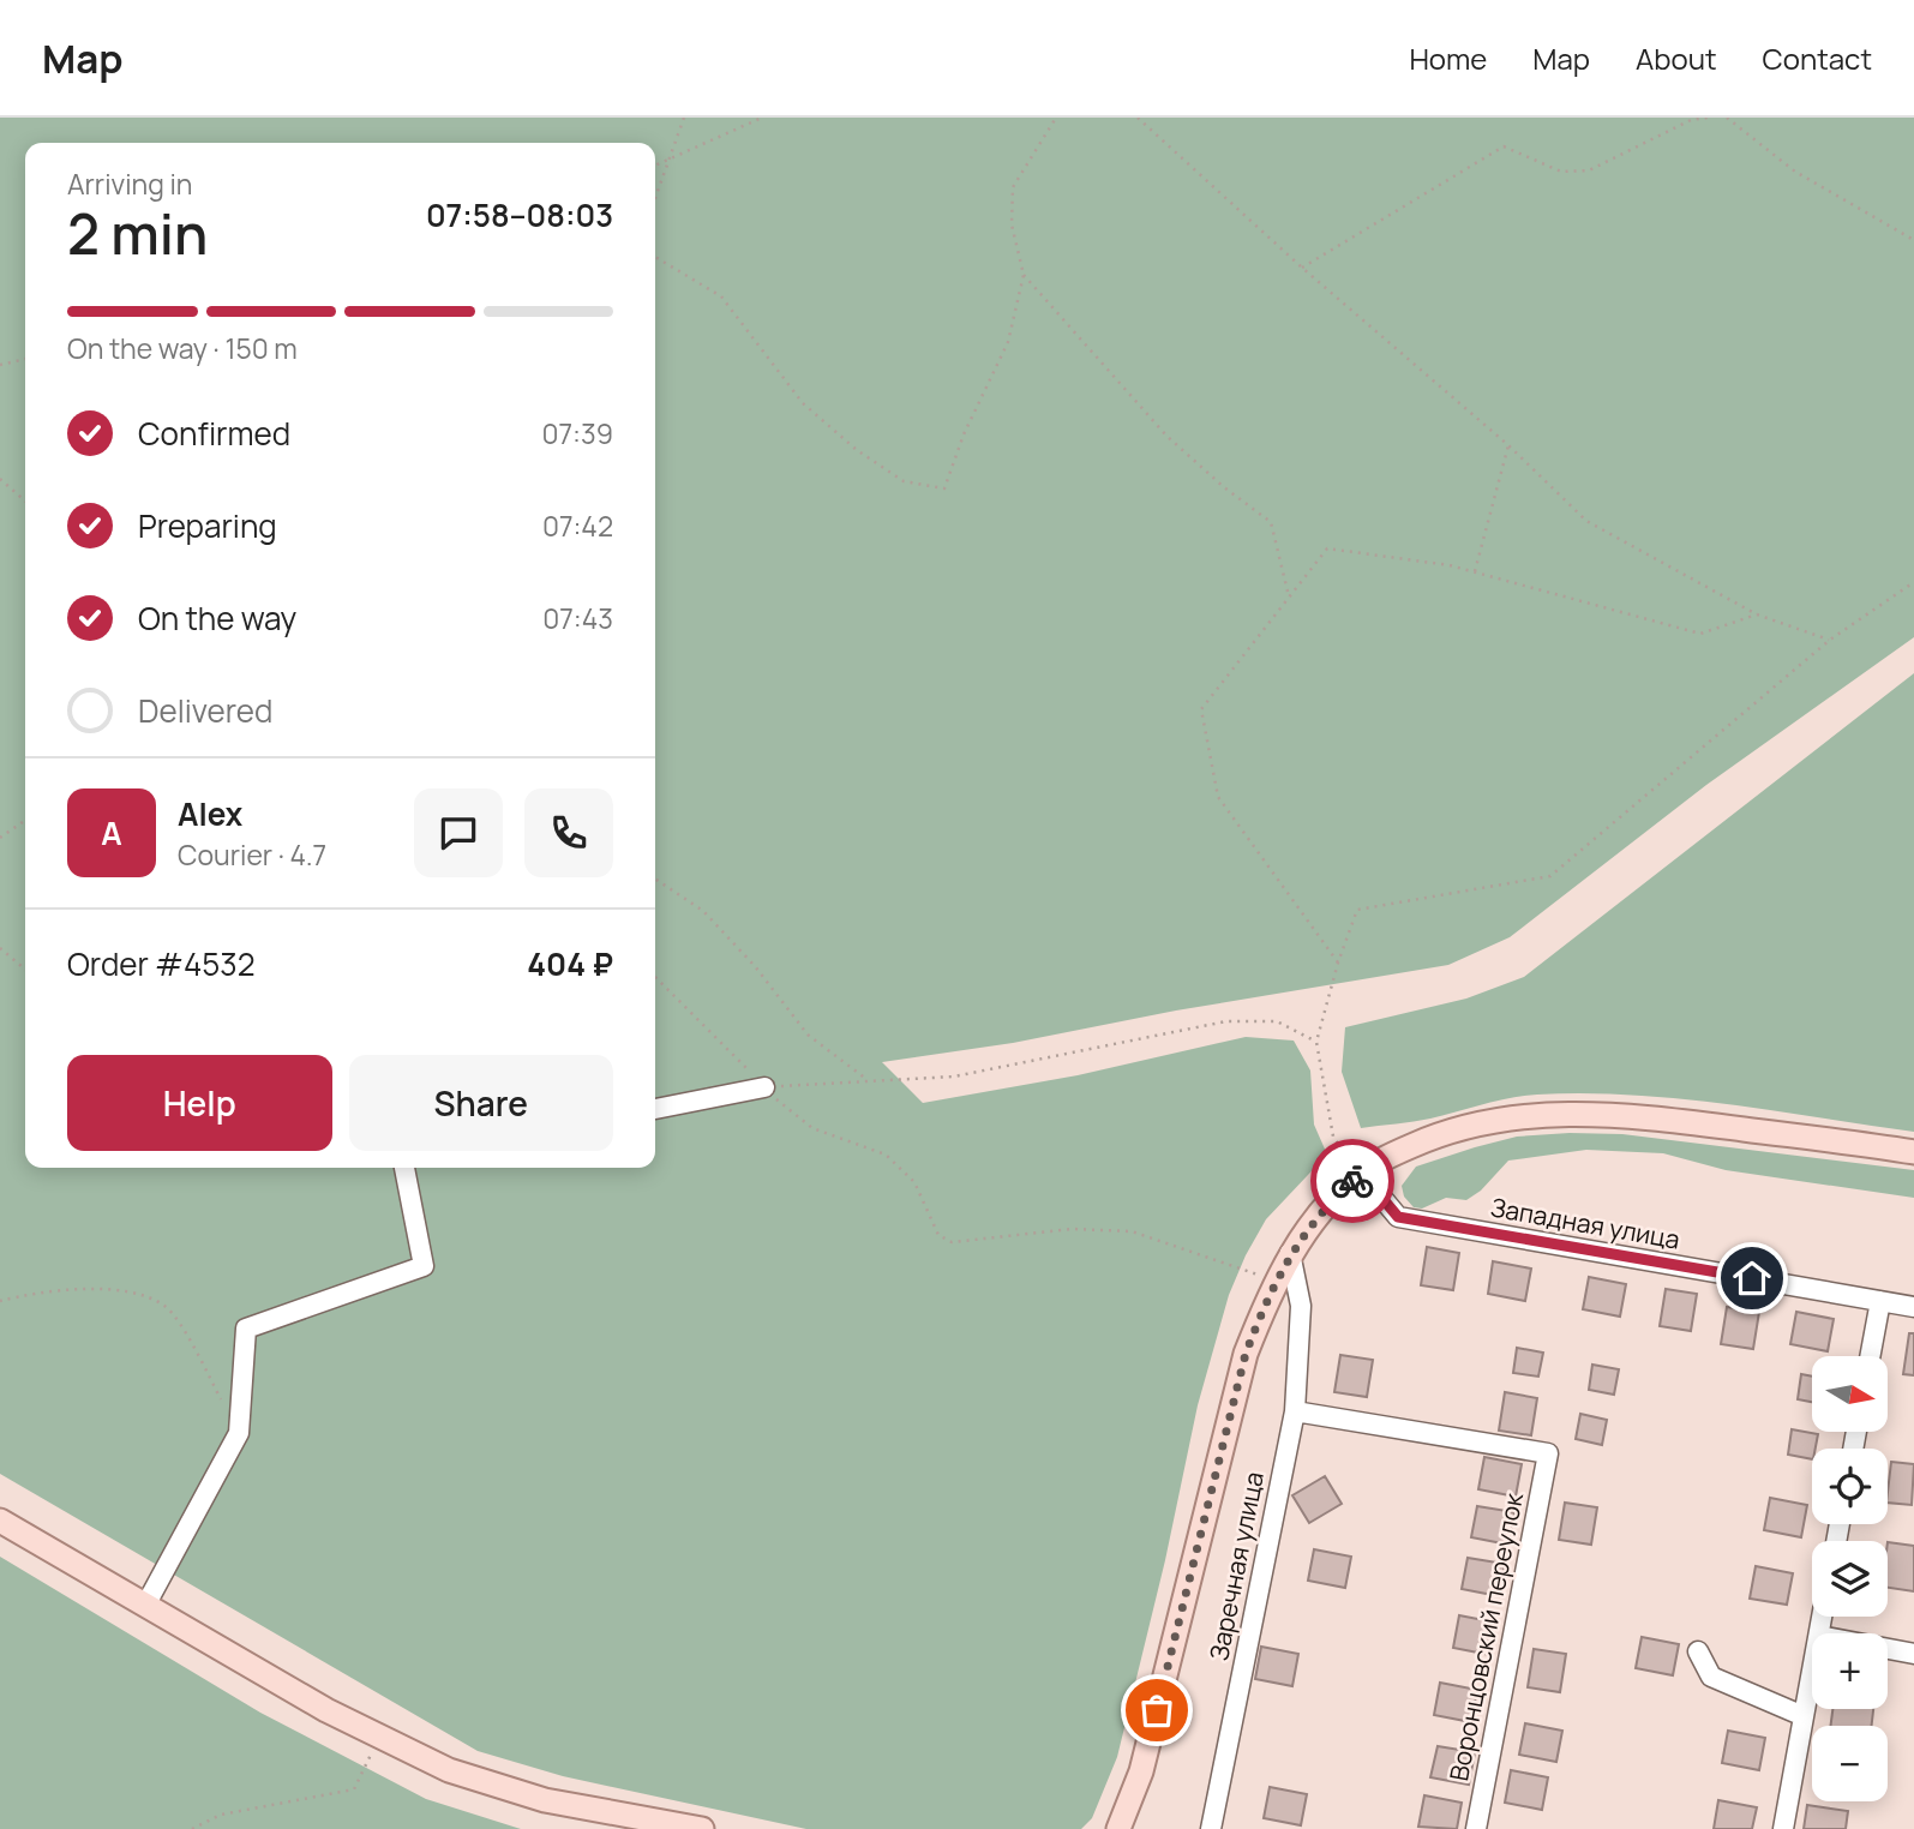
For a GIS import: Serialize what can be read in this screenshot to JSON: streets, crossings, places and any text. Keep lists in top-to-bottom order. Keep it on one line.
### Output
{"streets":{"street":["Западная улица","Заречная улица","Воронцовский переулок"]},"crossings":[["Заречная улица","Воронцовский переулок"]],"north":"right","page":{"header":"Map","nav":["Home","Map","About","Contact"],"heading":["2 min","Arriving in","07:58–08:03"],"panel":["Alex","Courier · 4.7","Order #4532","404 ₽"],"bar":"On the way · 150 m","list":[["Confirmed","07:39"],["Preparing","07:42"],["On the way","07:43"],"Delivered"],"round":"A","buttons":["Help","Share"],"map_buttons":["+","−"]}}
